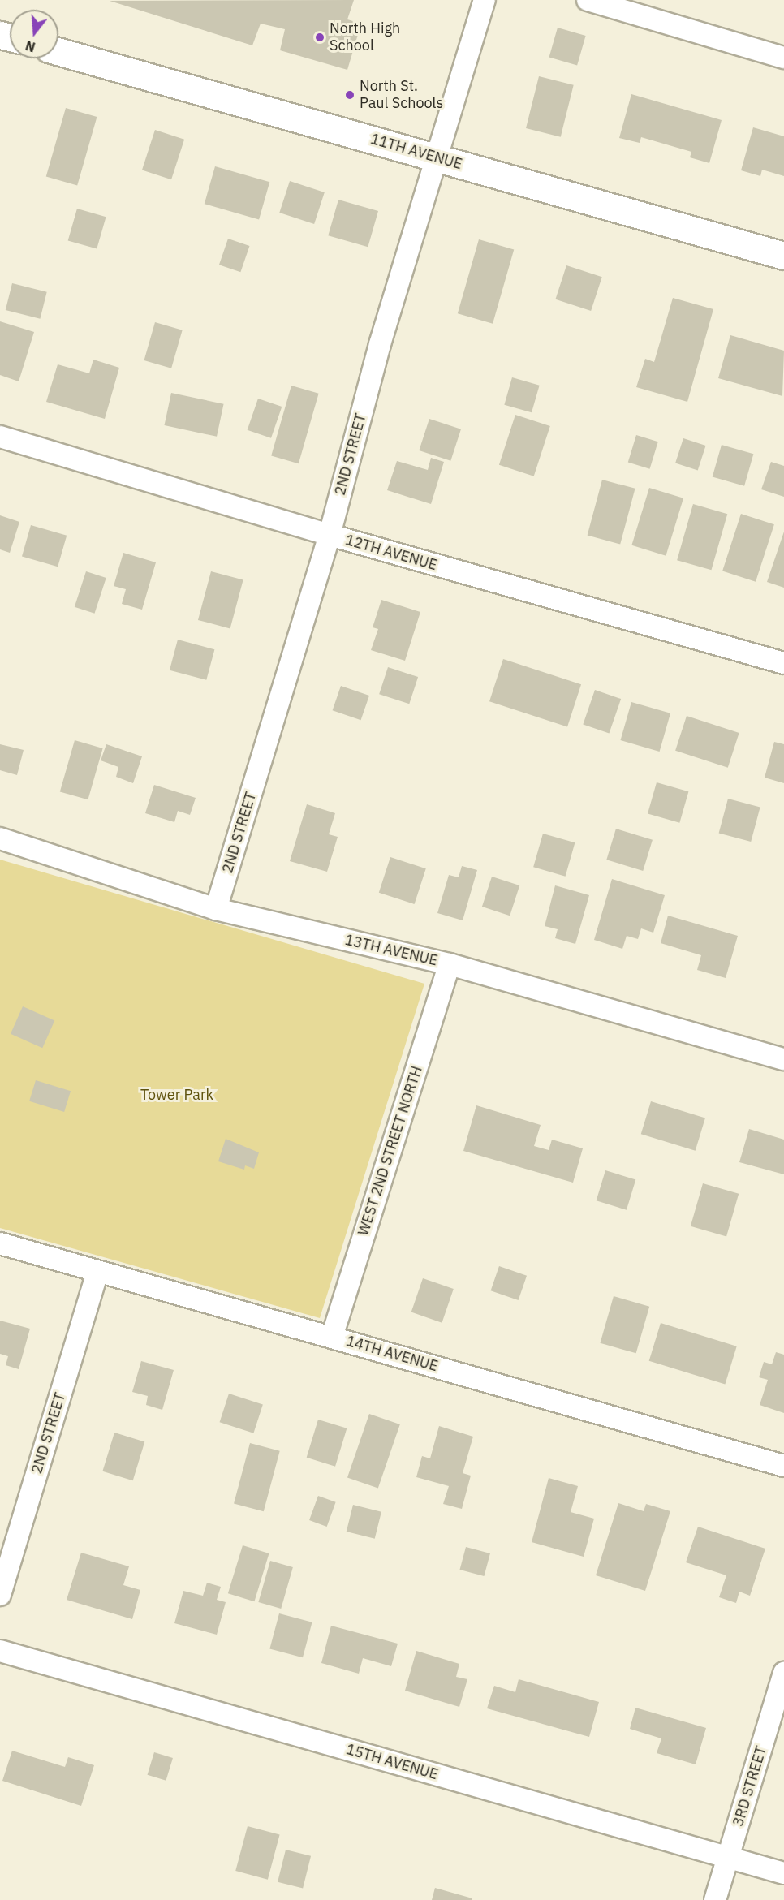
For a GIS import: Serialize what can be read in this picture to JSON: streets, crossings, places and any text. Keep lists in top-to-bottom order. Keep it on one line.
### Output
{"streets":{"street":["11TH AVENUE","2ND STREET","12TH AVENUE","13TH AVENUE","WEST 2ND STREET NORTH","14TH AVENUE","15TH AVENUE","3RD STREET"]},"crossings":[["11TH AVENUE","2ND STREET"],["2ND STREET","12TH AVENUE"],["2ND STREET","13TH AVENUE"],["2ND STREET","14TH AVENUE"],["13TH AVENUE","WEST 2ND STREET NORTH"],["WEST 2ND STREET NORTH","14TH AVENUE"],["15TH AVENUE","3RD STREET"]],"parks":["Tower Park"],"places":["North High School","North St. Paul Schools"],"north":"bottom"}
